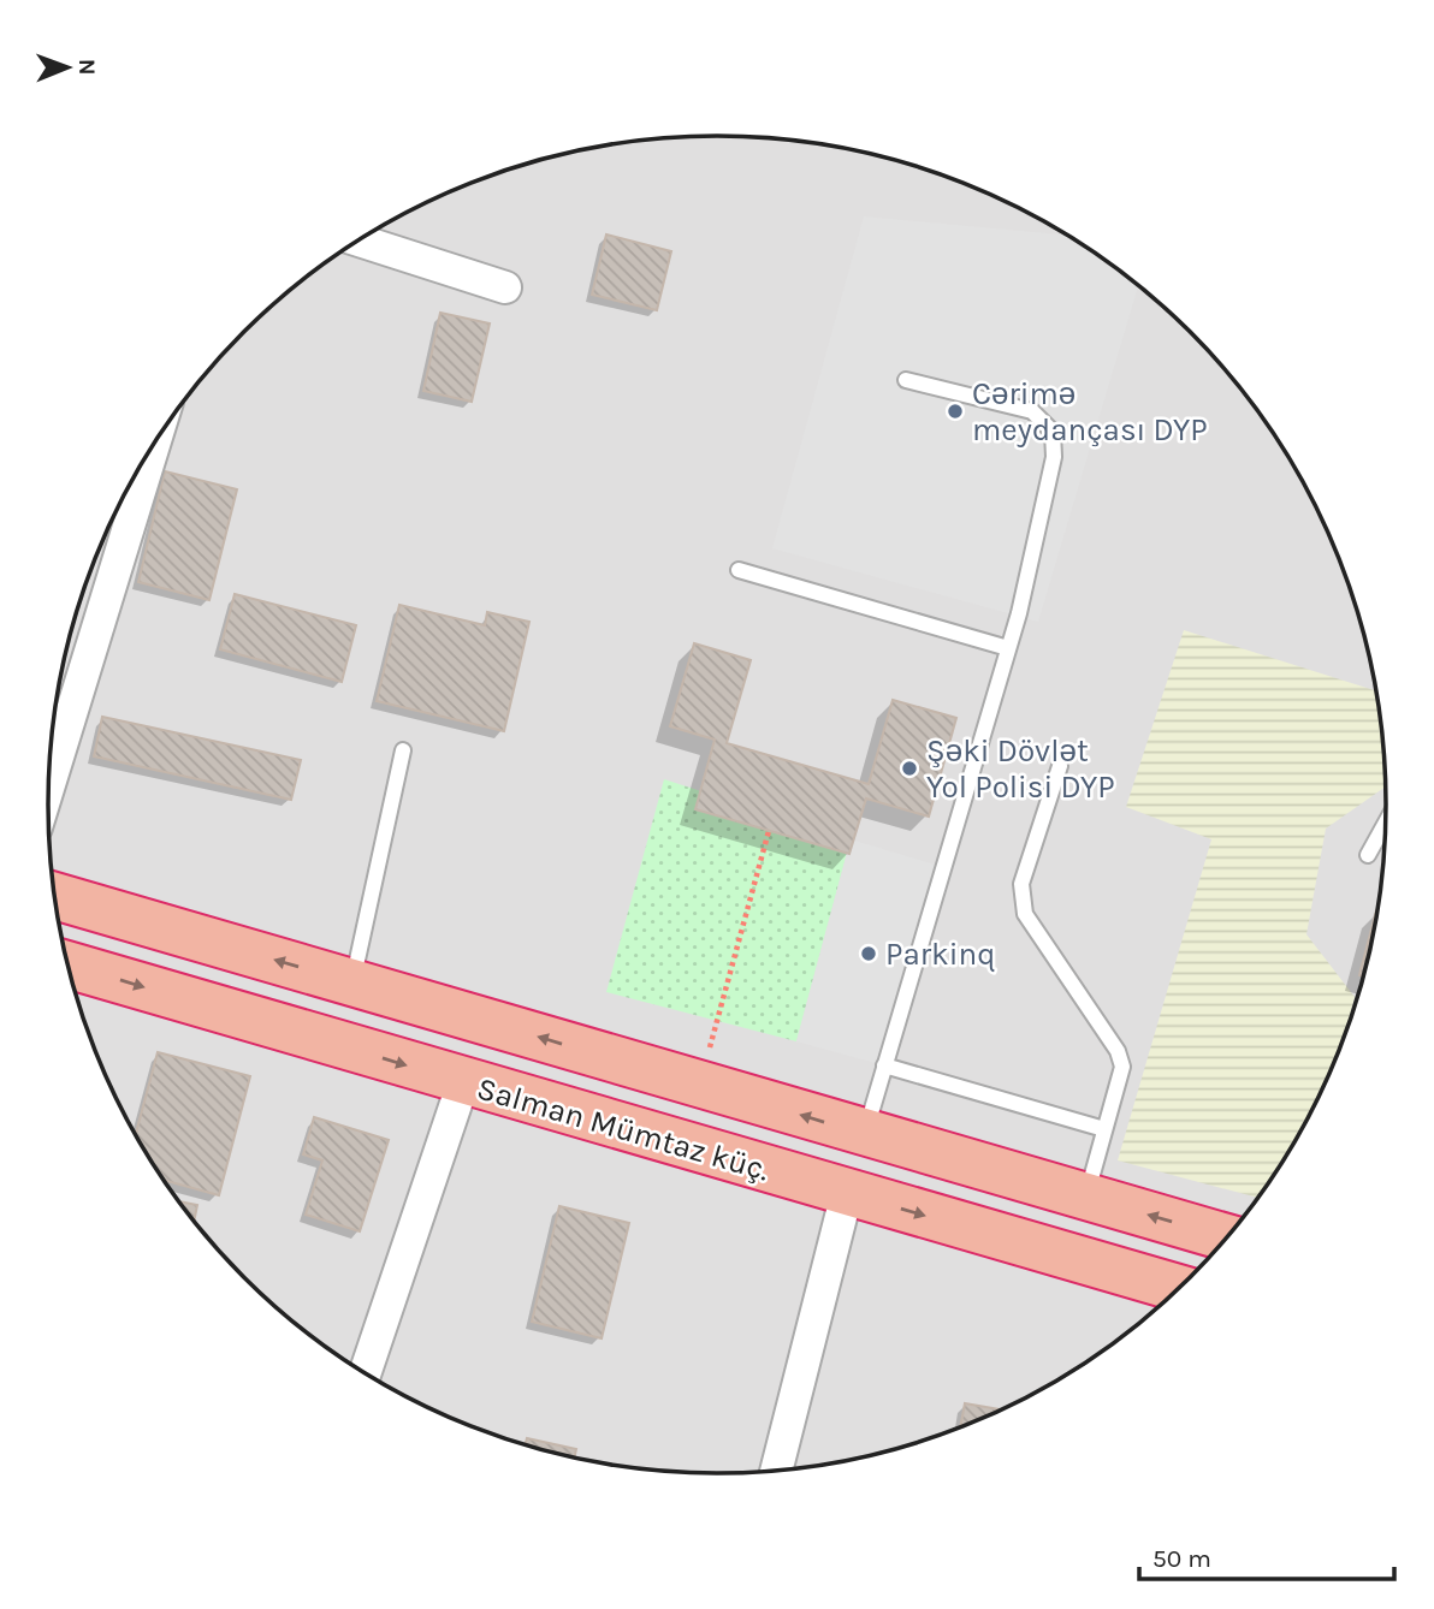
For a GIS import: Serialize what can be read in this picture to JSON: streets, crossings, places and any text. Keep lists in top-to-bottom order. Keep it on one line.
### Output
{"streets":{"highway":["Salman Mümtaz küç."]},"places":["Cərimə meydançası DYP","Şəki Dövlət Yol Polisi DYP","Parkinq"],"scale_bar":"50 m","north":"right"}
